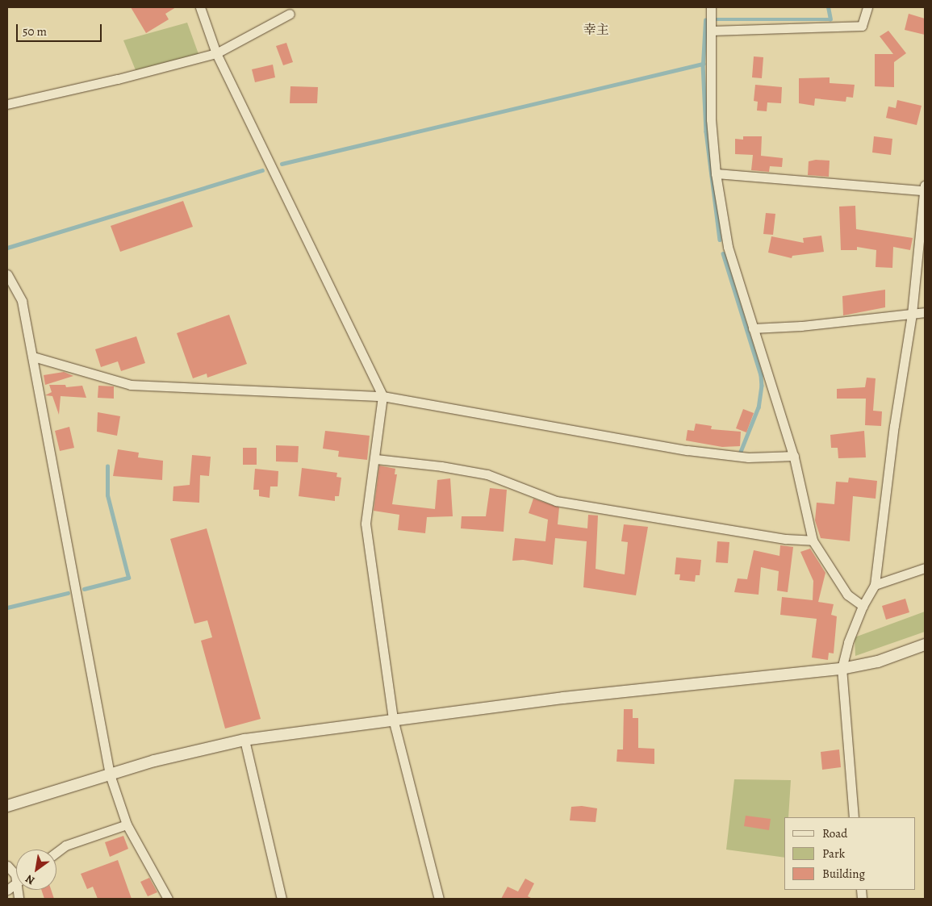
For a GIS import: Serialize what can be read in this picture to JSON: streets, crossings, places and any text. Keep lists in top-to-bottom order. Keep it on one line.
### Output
{"districts":["幸主"],"legend":["Road","Park","Building"],"scale_bar":"50 m","north":"bottom left"}
